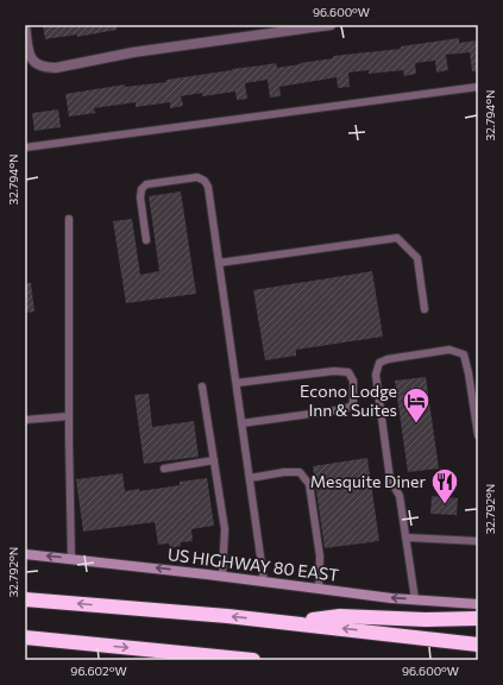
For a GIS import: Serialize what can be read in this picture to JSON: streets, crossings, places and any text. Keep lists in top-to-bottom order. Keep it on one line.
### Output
{"streets":{"main road":["US HIGHWAY 80 EAST"]},"one_way":["US HIGHWAY 80 EAST"],"places":{"hotel":["Econo Lodge Inn & Suites"],"restaurant":["Mesquite Diner"]},"coordinates":["96.600°W","32.794°N","32.792°N","96.602°W"]}
